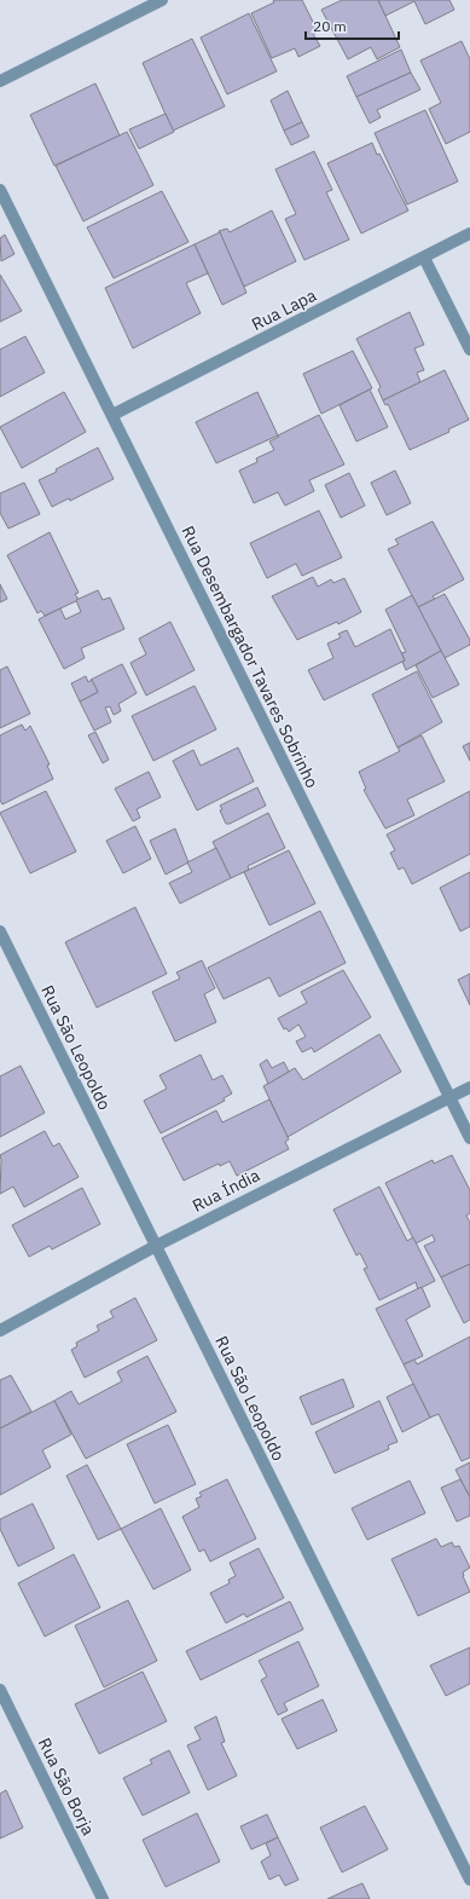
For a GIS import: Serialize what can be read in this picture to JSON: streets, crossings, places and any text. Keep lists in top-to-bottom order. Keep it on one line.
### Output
{"streets":{"street":["Rua Lapa","Rua Desembargador Tavares Sobrinho","Rua São Leopoldo","Rua Índia","Rua São Borja"]},"crossings":[["Rua Lapa","Rua Desembargador Tavares Sobrinho"],["Rua Desembargador Tavares Sobrinho","Rua Índia"],["Rua São Leopoldo","Rua Índia"]],"scale_bar":"20 m"}
